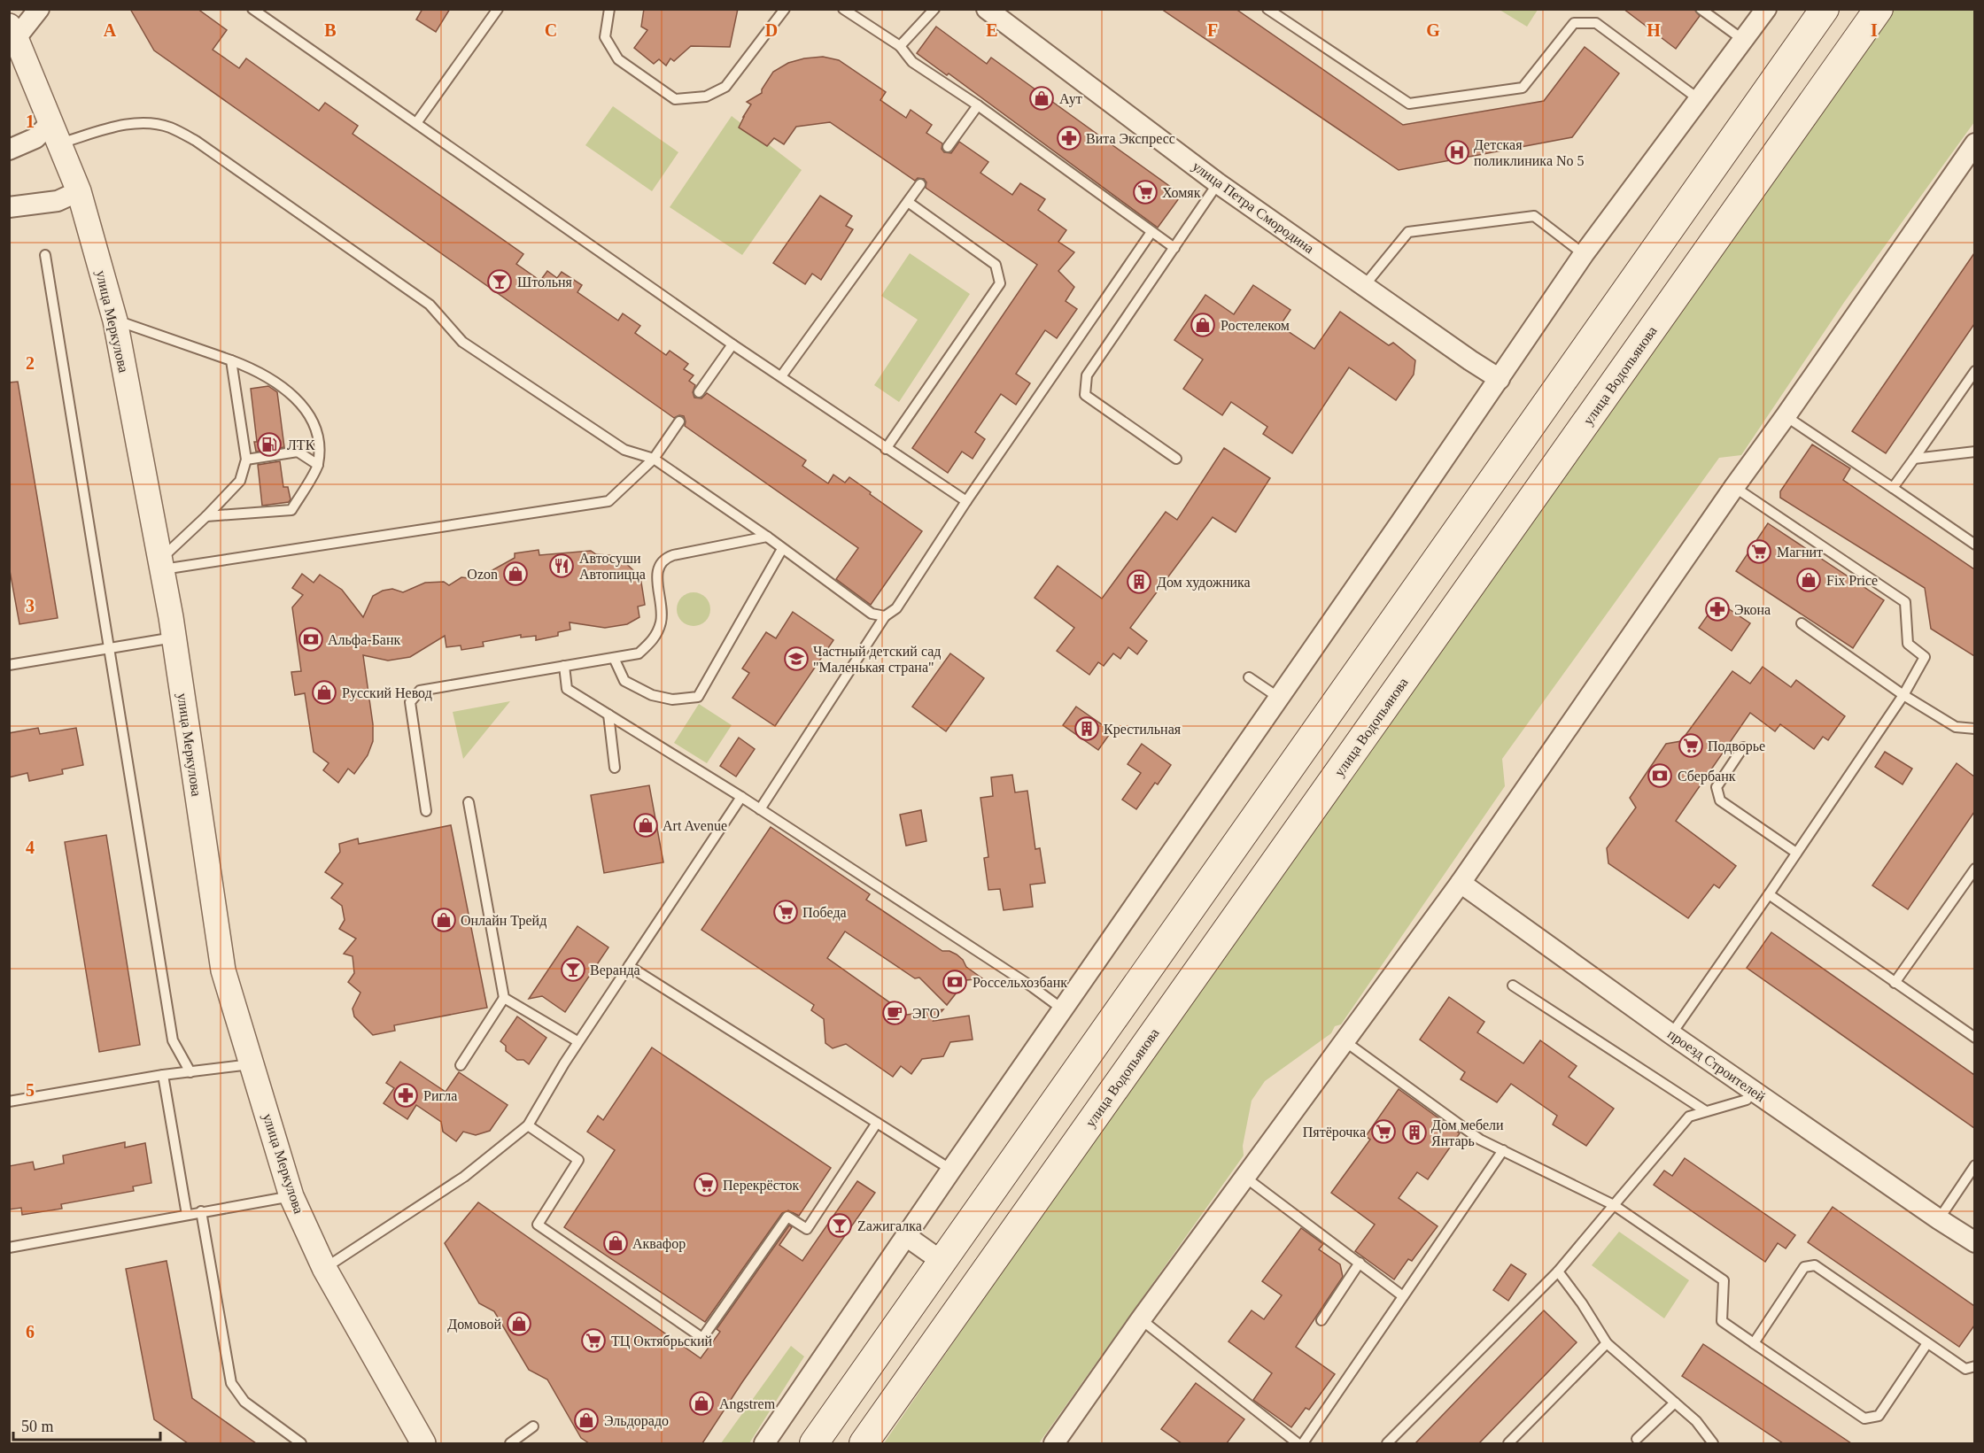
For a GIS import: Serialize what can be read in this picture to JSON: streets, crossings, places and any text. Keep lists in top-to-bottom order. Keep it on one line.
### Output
{"streets":{"main road":["улица Водопьянова"],"street":["улица Петра Смородина","улица Меркулова","проезд Строителей"]},"places":{"shop":["Аут","Ростелеком","Ozon","Fix Price","Русский Невод","Art Avenue","Онлайн Трейд","Аквафор","Домовой","Angstrem","Эльдорадо"],"pharmacy":["Вита Экспресс","Экона","Ригла"],"hospital":["Детская поликлиника No 5"],"supermarket":["Хомяк","Магнит","Подворье","Победа","Пятёрочка","Перекрёсток","ТЦ Октябрьский"],"bar":["Штольня","Веранда","Zажигалка"],"fuel station":["ЛТК"],"restaurant":["Автосуши Автопицца"],"building":["Дом художника","Крестильная","Дом мебели Янтарь"],"bank":["Альфа-Банк","Сбербанк","Россельхозбанк"],"school or university":["Частный детский сад \"Маленькая страна\""],"cafe":["ЭГО"]},"scale_bar":"50 m","grid":{"columns":["A","B","C","D","E","F","G","H","I"],"rows":["1","2","3","4","5","6"]}}
